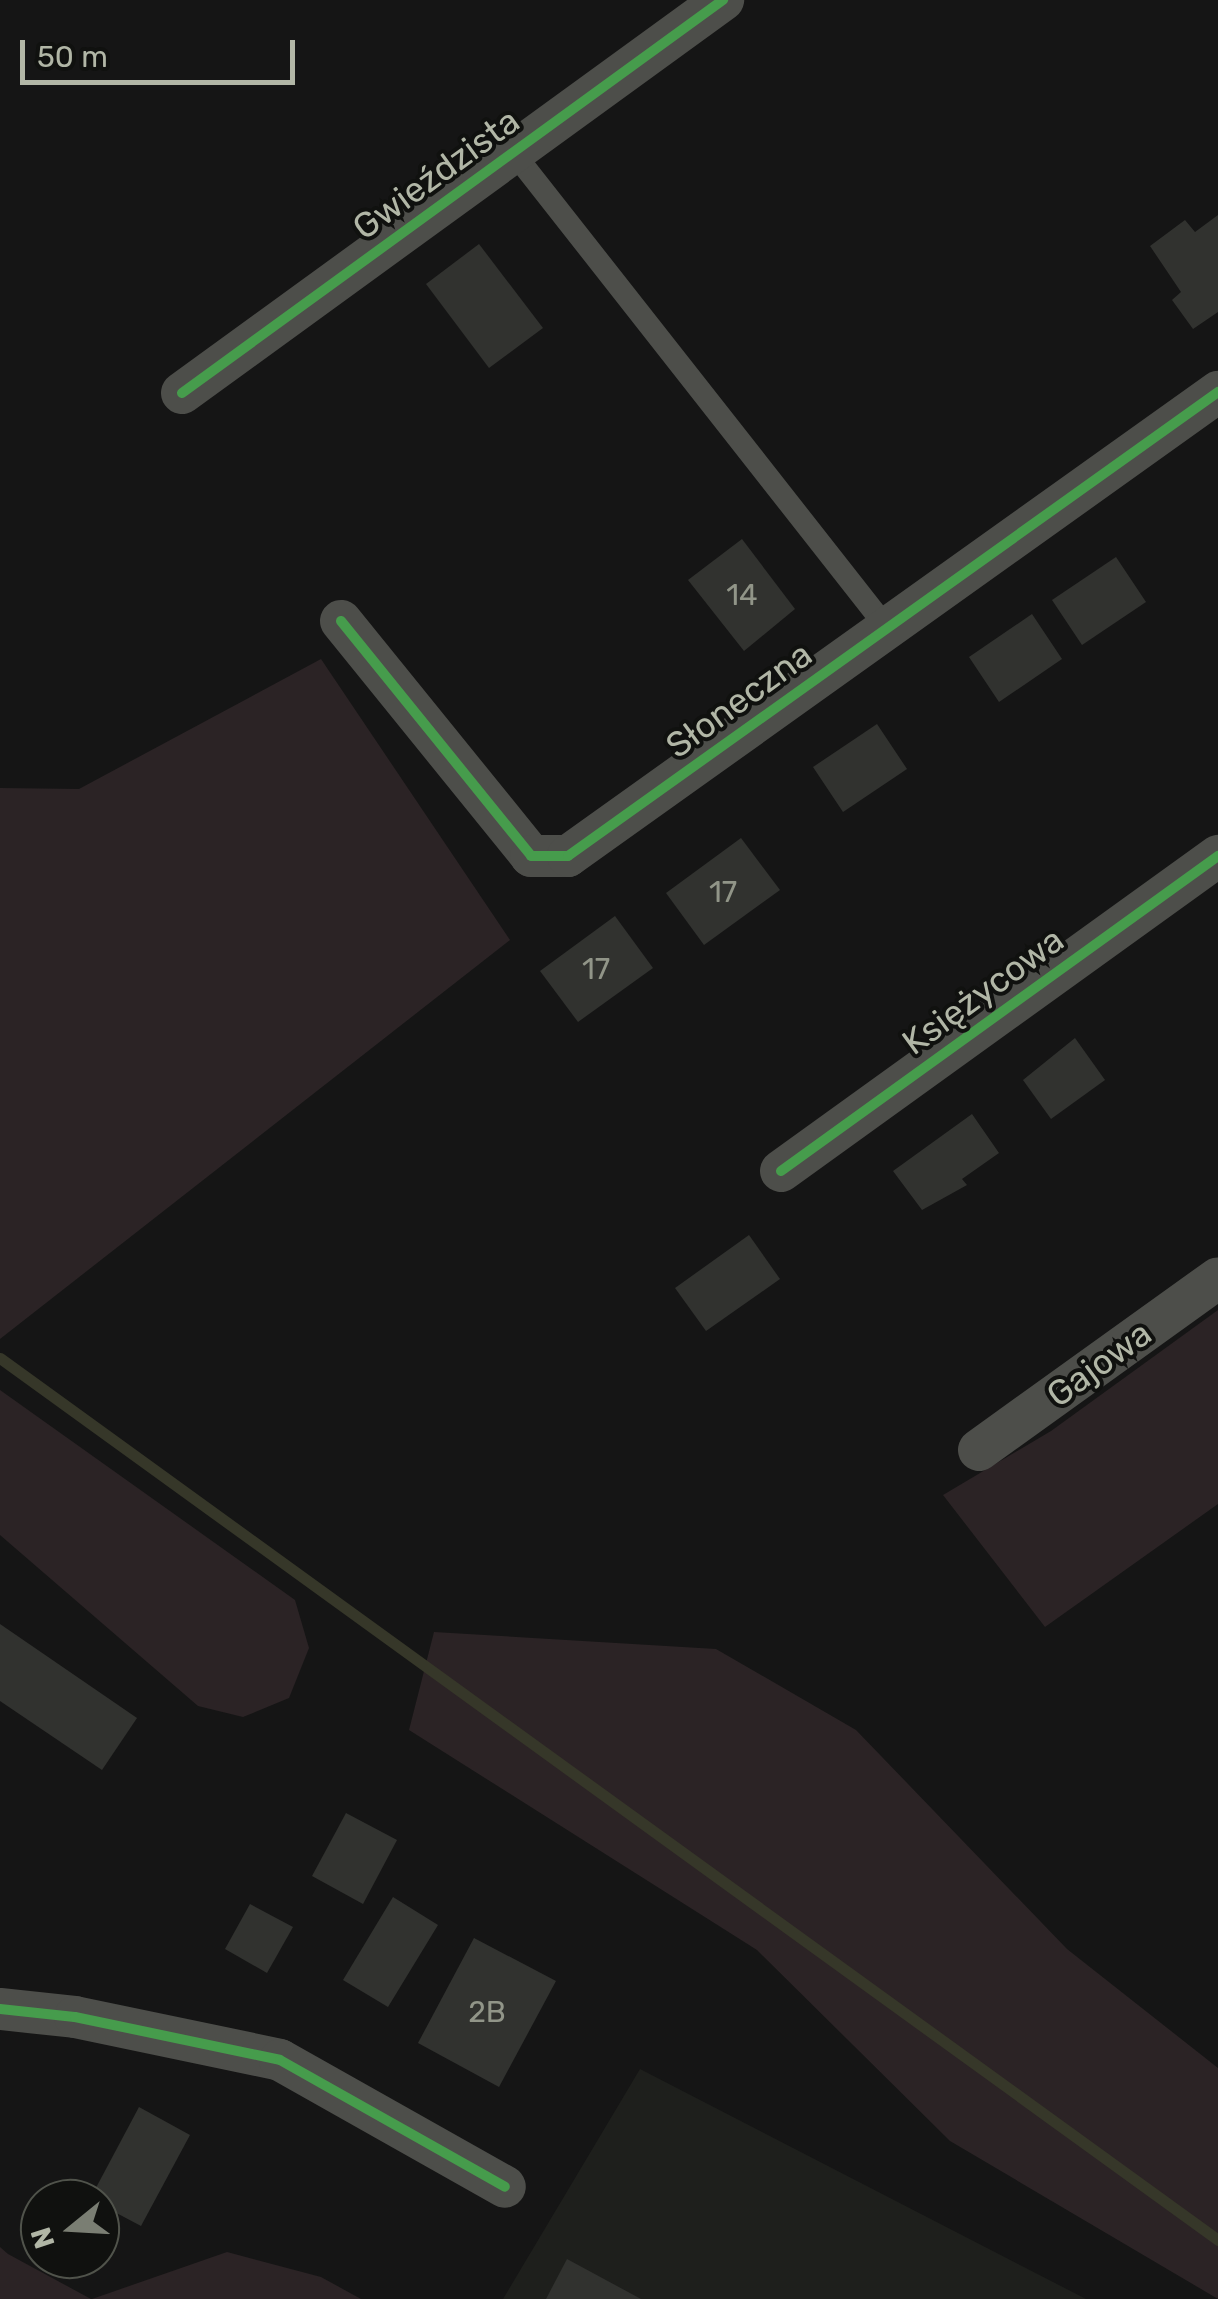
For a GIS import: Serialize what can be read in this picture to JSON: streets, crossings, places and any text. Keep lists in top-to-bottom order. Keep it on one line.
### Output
{"streets":{"street":["Gwieździsta","Słoneczna","Księżycowa","Gajowa"]},"house_numbers":["14","17","17","2B"],"scale_bar":"50 m","north":"left"}
